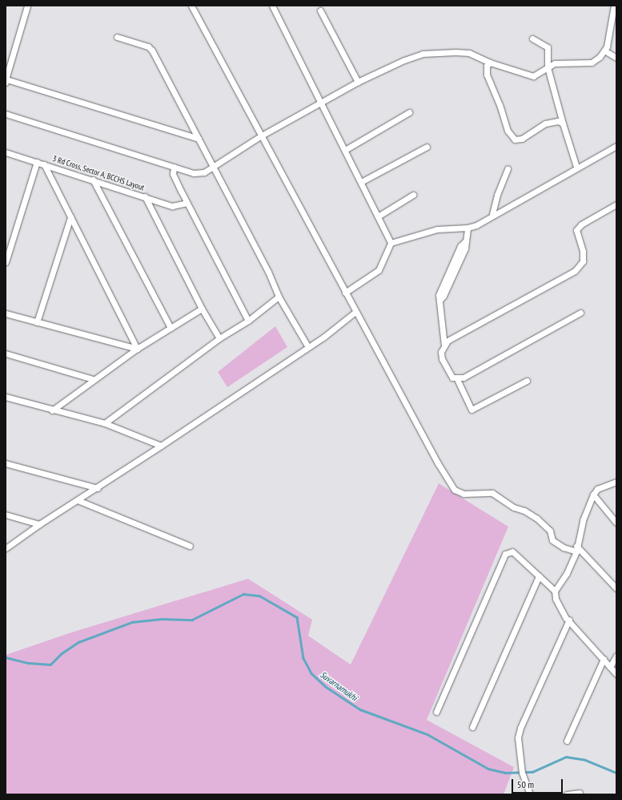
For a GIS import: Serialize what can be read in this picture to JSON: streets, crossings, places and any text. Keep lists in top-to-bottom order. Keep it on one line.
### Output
{"streets":{"street":["3 Rd Cross, Sector A, BCCHS Layout"]},"water":["Suvarnamukhi"],"scale_bar":"50 m"}
